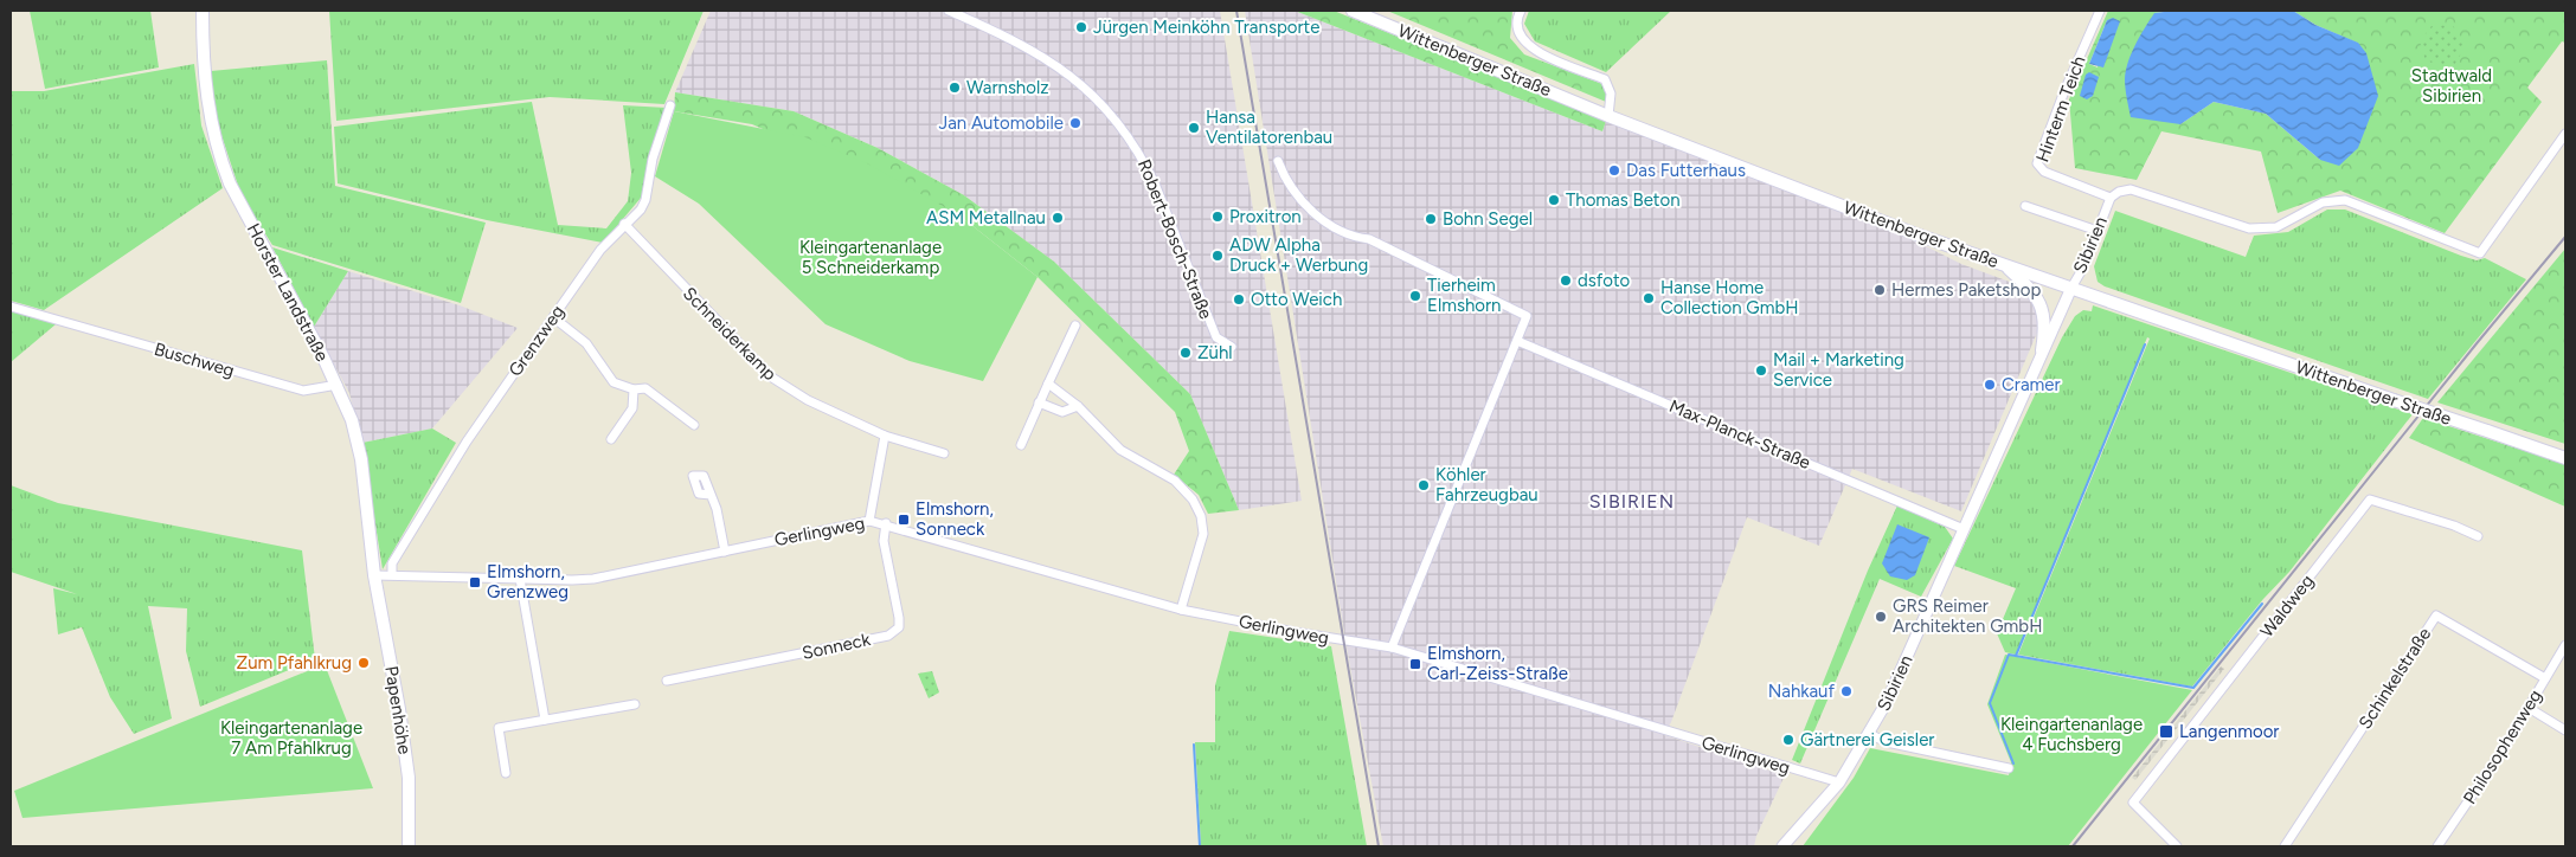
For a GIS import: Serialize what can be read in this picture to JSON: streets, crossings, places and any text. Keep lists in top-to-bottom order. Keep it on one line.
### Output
{"streets":{"main road":["Wittenberger Straße","Horster Landstraße","Papenhöhe"],"street":["Hinterm Teich","Robert-Bosch-Straße","Sibirien","Schneiderkamp","Grenzweg","Buschweg","Max-Planck-Straße","Gerlingweg","Waldweg","Sonneck","Schinkelstraße","Philosophenweg"]},"crossings":[["Wittenberger Straße","Sibirien"],["Hinterm Teich","Sibirien"],["Sibirien","Max-Planck-Straße"],["Sibirien","Gerlingweg"],["Horster Landstraße","Buschweg"],["Horster Landstraße","Gerlingweg"],["Horster Landstraße","Papenhöhe"],["Schneiderkamp","Grenzweg"],["Grenzweg","Gerlingweg"],["Gerlingweg","Sonneck"],["Gerlingweg","Papenhöhe"],["Schinkelstraße","Philosophenweg"]],"districts":["SIBIRIEN"],"parks":["Stadtwald Sibirien","Kleingartenanlage 5 Schneiderkamp","Kleingartenanlage 4 Fuchsberg","Kleingartenanlage 7 Am Pfahlkrug"],"places":{"other":["Jürgen Meinköhn Transporte","Warnsholz","Jan Automobile","Hansa Ventilatorenbau","Das Futterhaus","Thomas Beton","Proxitron","ASM Metallnau","Bohn Segel","ADW Alpha Druck + Werbung","dsfoto","Hermes Paketshop","Tierheim Elmshorn","Hanse Home Collection GmbH","Otto Weich","Zühl","Mail + Marketing Service","Cramer","Köhler Fahrzeugbau","GRS Reimer Architekten GmbH","Zum Pfahlkrug","Nahkauf","Gärtnerei Geisler"],"transit":["Elmshorn, Sonneck","Elmshorn, Grenzweg","Elmshorn, Carl-Zeiss-Straße","Langenmoor"]}}
